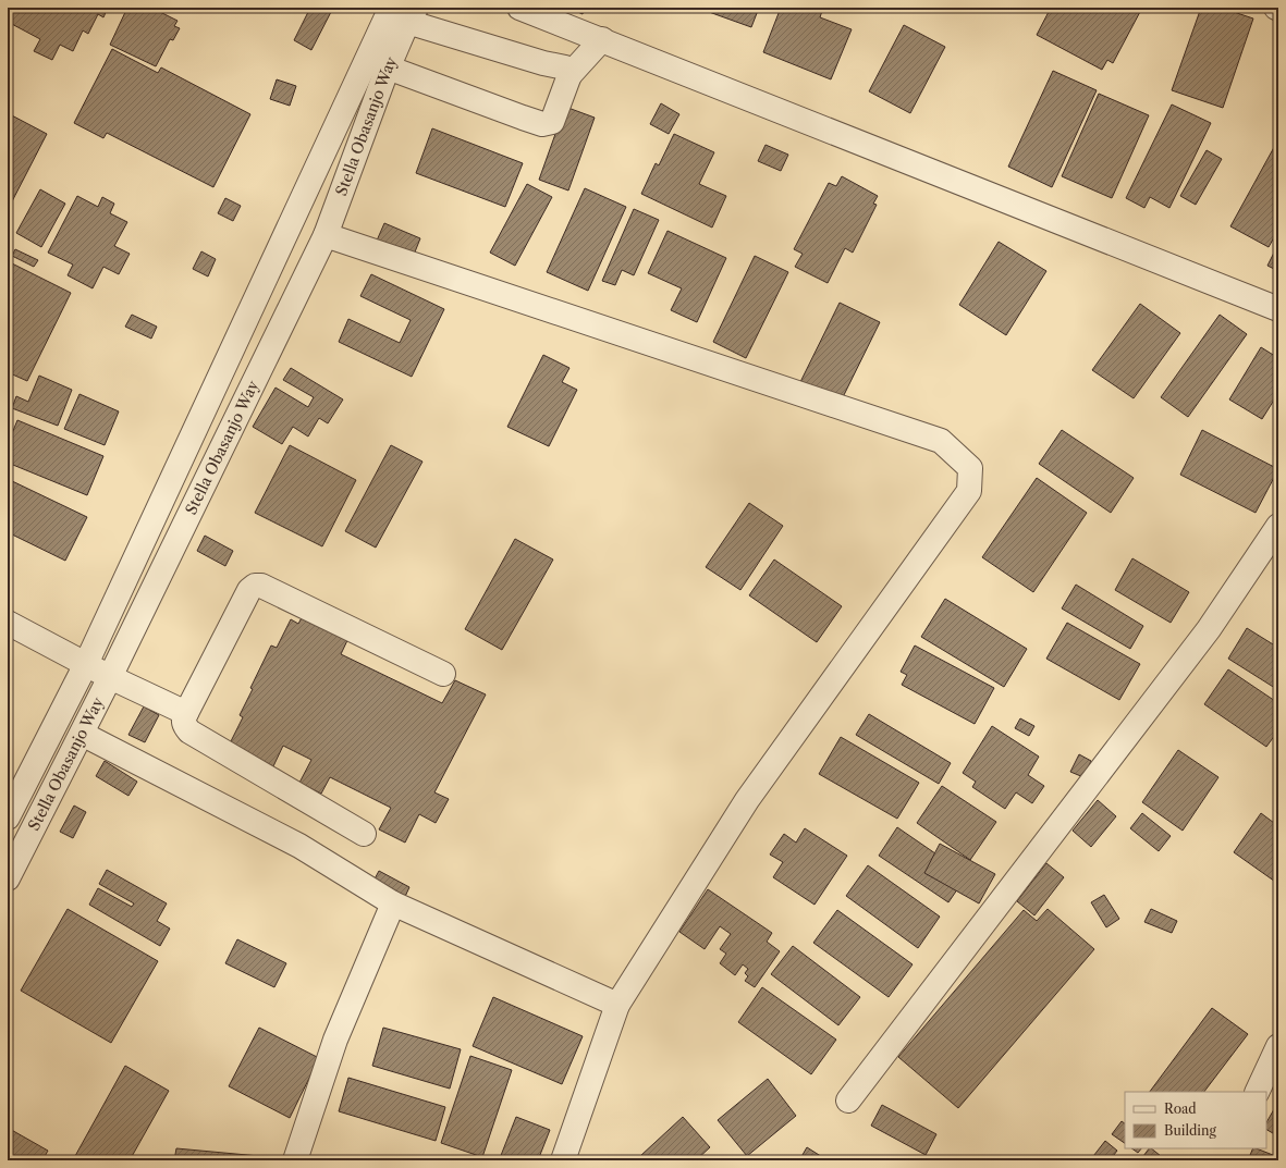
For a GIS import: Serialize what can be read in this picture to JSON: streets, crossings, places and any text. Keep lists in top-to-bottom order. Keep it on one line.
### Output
{"streets":{"street":["Stella Obasanjo Way"]},"legend":["Road","Building"]}
